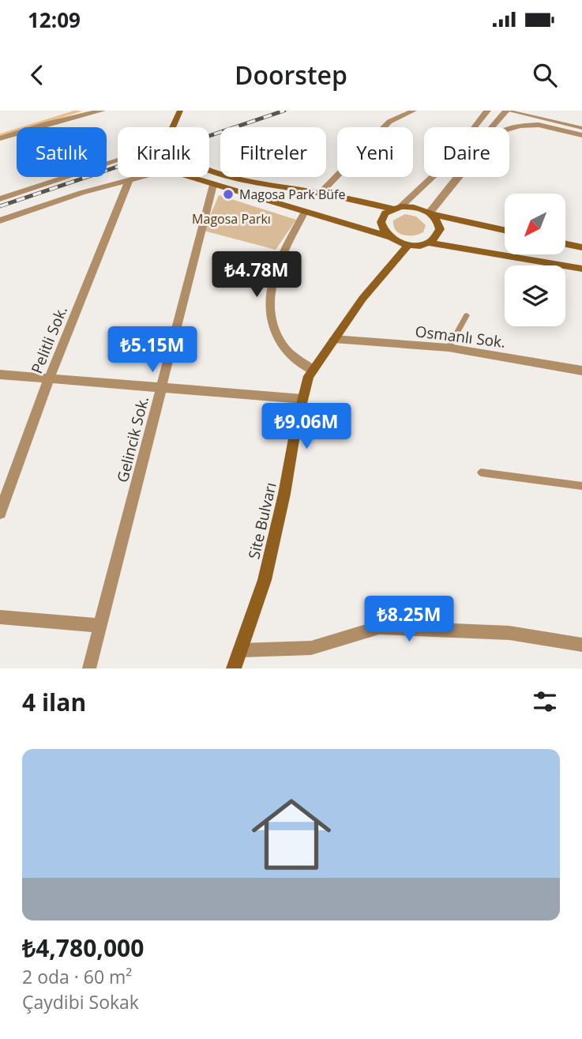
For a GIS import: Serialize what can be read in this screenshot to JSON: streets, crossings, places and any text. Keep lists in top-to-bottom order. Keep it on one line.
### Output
{"streets":{"main road":["Site Bulvarı"],"street":["Osmanlı Sok.","Pelitli Sok.","Gelincik Sok."]},"crossings":[["Osmanlı Sok.","Site Bulvarı"]],"parks":["Magosa Parkı"],"places":["Magosa Park Büfe"],"north":"bottom left","page":{"status":"12:09","header":"Doorstep","chip":["Satılık","Kiralık","Filtreler","Yeni","Daire"],"price":["₺4.78M","₺5.15M","₺9.06M","₺8.25M"],"heading":"4 ilan","list":[{"name":"₺4,780,000","note":"2 oda · 60 m² · Çaydibi Sokak"}]}}
